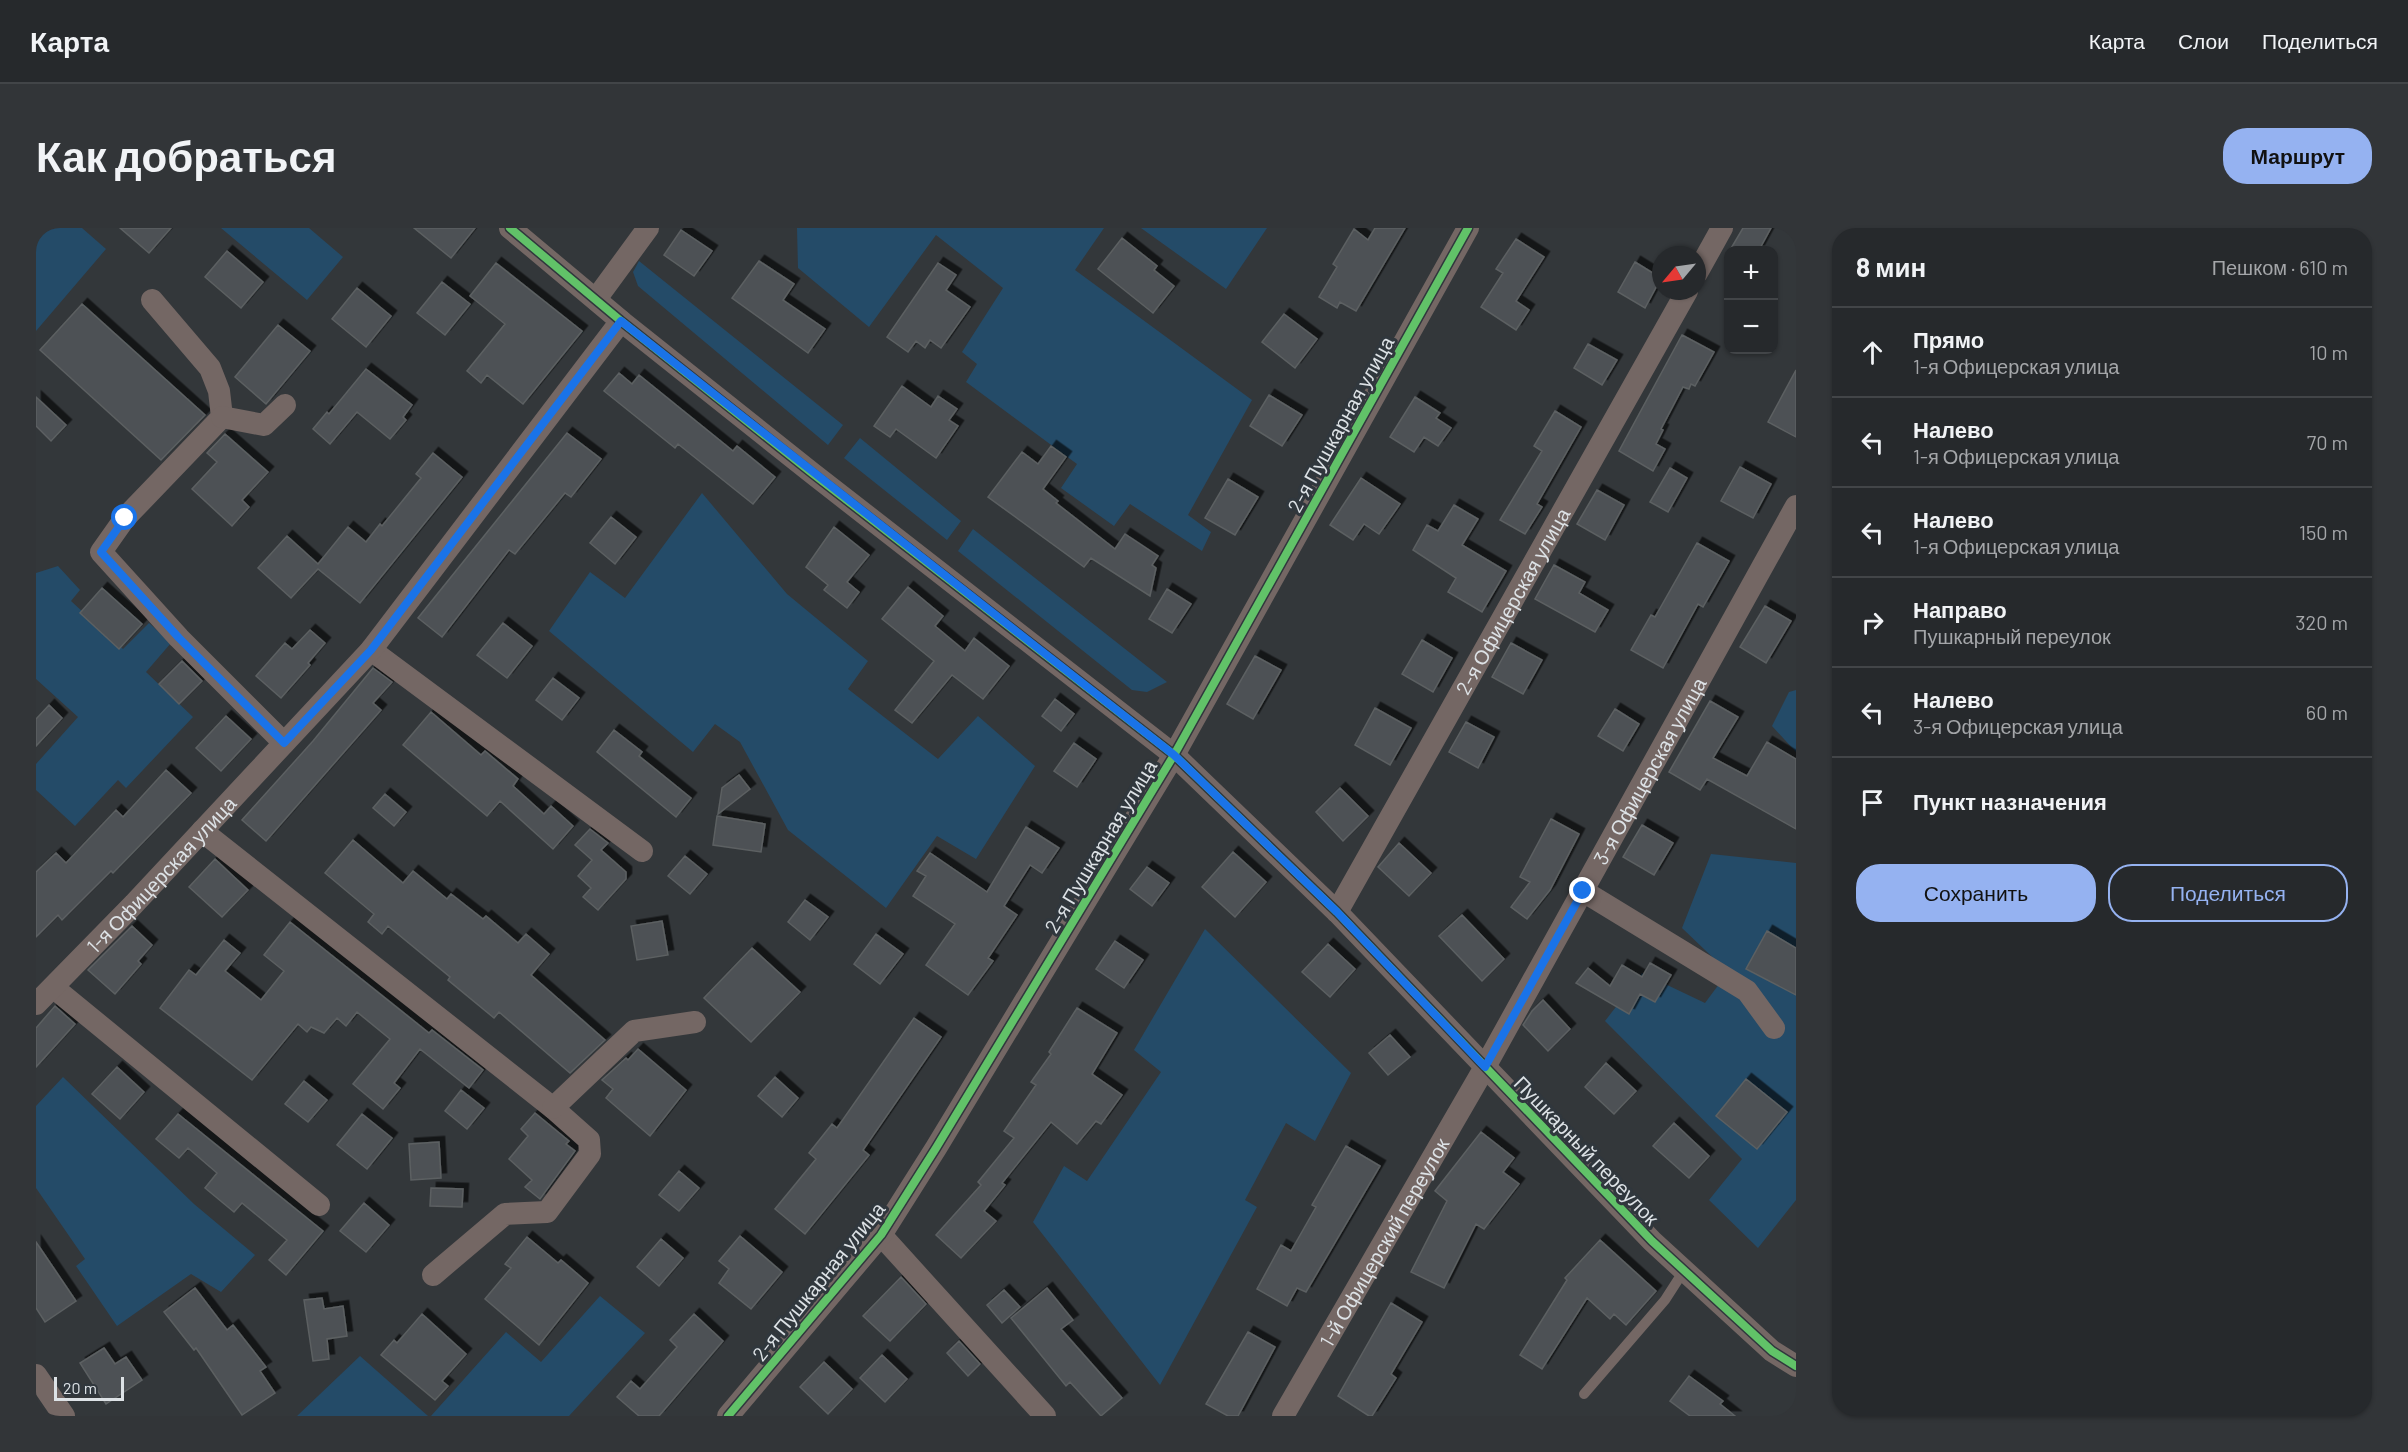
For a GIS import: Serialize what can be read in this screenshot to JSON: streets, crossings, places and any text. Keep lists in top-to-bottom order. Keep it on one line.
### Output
{"streets":{"street":["2-я Пушкарная улица","2-я Офицерская улица","3-я Офицерская улица","1-я Офицерская улица","Пушкарный переулок","1-й Офицерский переулок"]},"crossings":[["2-я Пушкарная улица","Пушкарный переулок"],["2-я Офицерская улица","Пушкарный переулок"],["3-я Офицерская улица","Пушкарный переулок"],["3-я Офицерская улица","1-й Офицерский переулок"],["1-я Офицерская улица","Пушкарный переулок"],["Пушкарный переулок","1-й Офицерский переулок"]],"scale_bar":"20 m","north":"bottom left","page":{"header":"Карта","nav":["Карта","Слои","Поделиться"],"buttons":["Маршрут",["Сохранить","Поделиться"]],"title":"Как добраться","heading":["8 мин","Пешком · 610 m"],"map_buttons":["+","−"],"list":[["Прямо","1-я Офицерская улица","10 m"],["Налево","1-я Офицерская улица","70 m"],["Налево","1-я Офицерская улица","150 m"],["Направо","Пушкарный переулок","320 m"],["Налево","3-я Офицерская улица","60 m"],"Пункт назначения"],"scale":"20 m"}}
